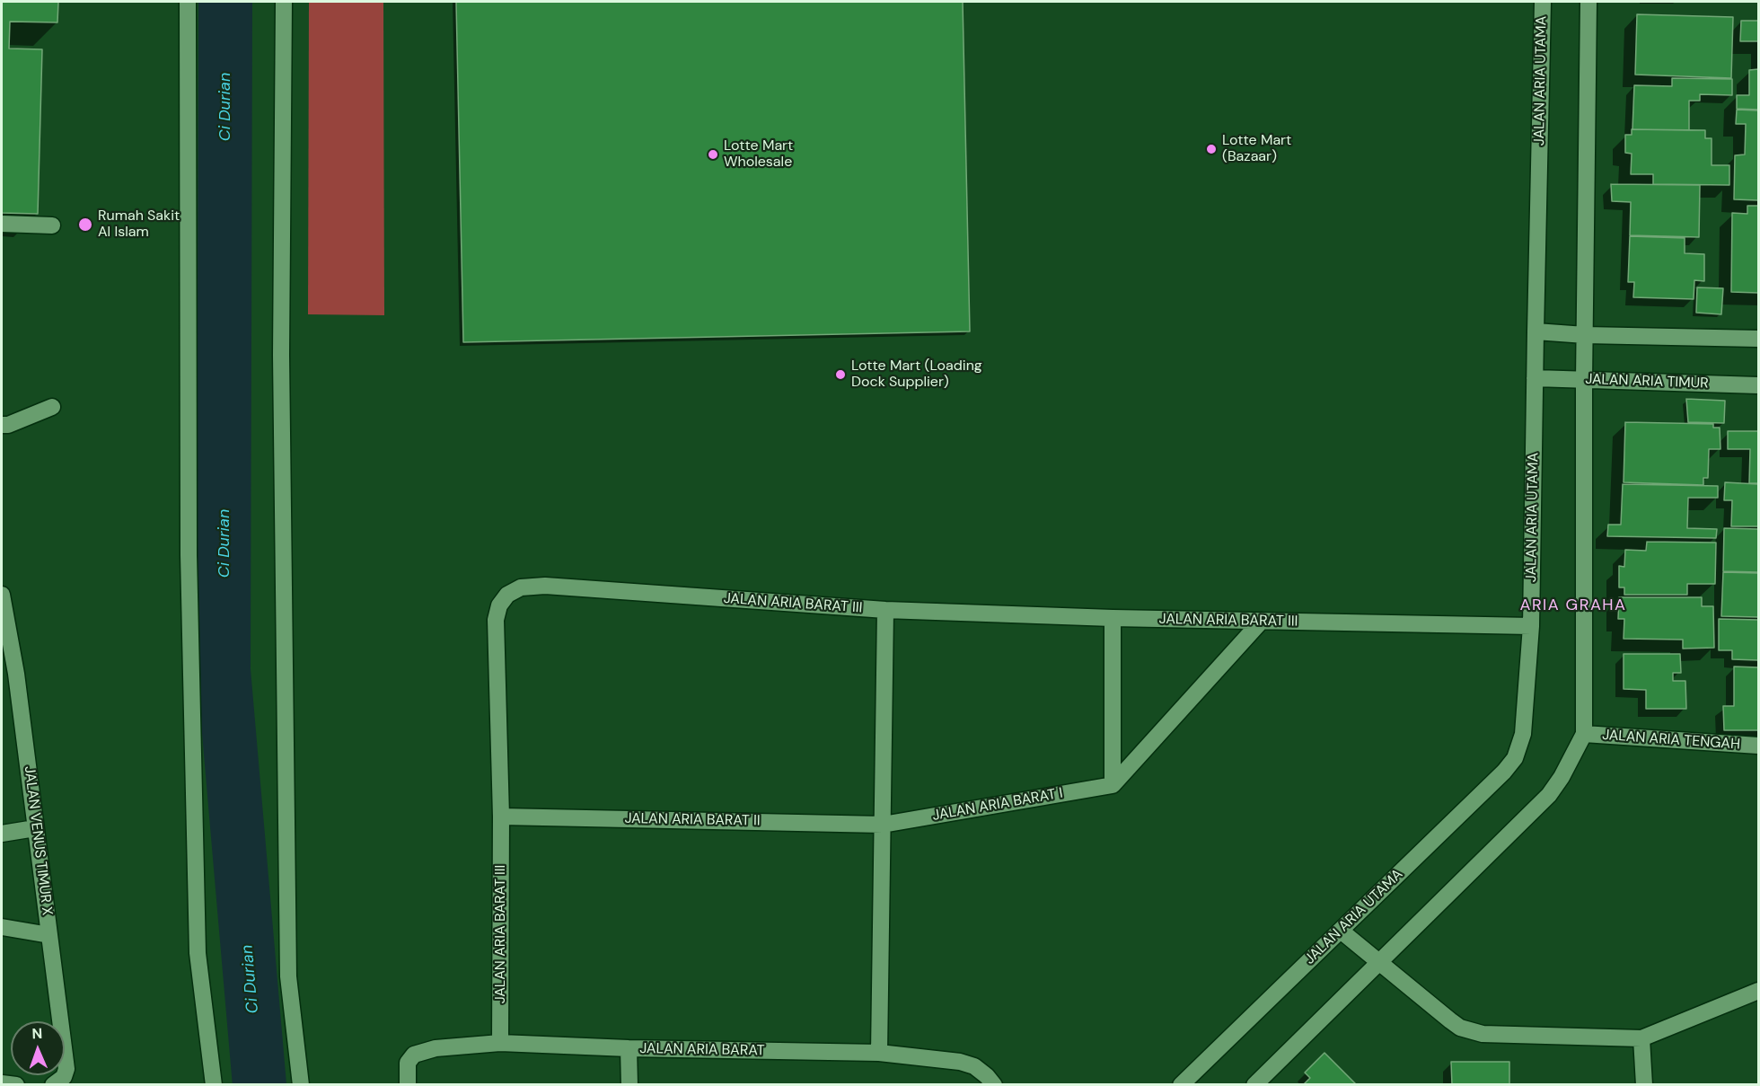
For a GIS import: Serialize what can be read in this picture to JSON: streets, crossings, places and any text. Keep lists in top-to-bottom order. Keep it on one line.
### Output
{"streets":{"street":["JALAN ARIA UTAMA","JALAN ARIA TIMUR","JALAN ARIA BARAT III","JALAN ARIA TENGAH","JALAN ARIA BARAT I","JALAN ARIA BARAT II","JALAN VENUS TIMUR X","JALAN ARIA BARAT"]},"crossings":[["JALAN ARIA UTAMA","JALAN ARIA TIMUR"],["JALAN ARIA UTAMA","JALAN ARIA BARAT III"],["JALAN ARIA BARAT III","JALAN ARIA BARAT II"],["JALAN ARIA BARAT III","JALAN ARIA BARAT"],["JALAN ARIA BARAT I","JALAN ARIA BARAT II"]],"districts":["ARIA GRAHA"],"water":["Ci Durian"],"places":["Lotte Mart (Bazaar)","Lotte Mart Wholesale","Rumah Sakit Al Islam","Lotte Mart (Loading Dock Supplier)"],"north":"top"}
